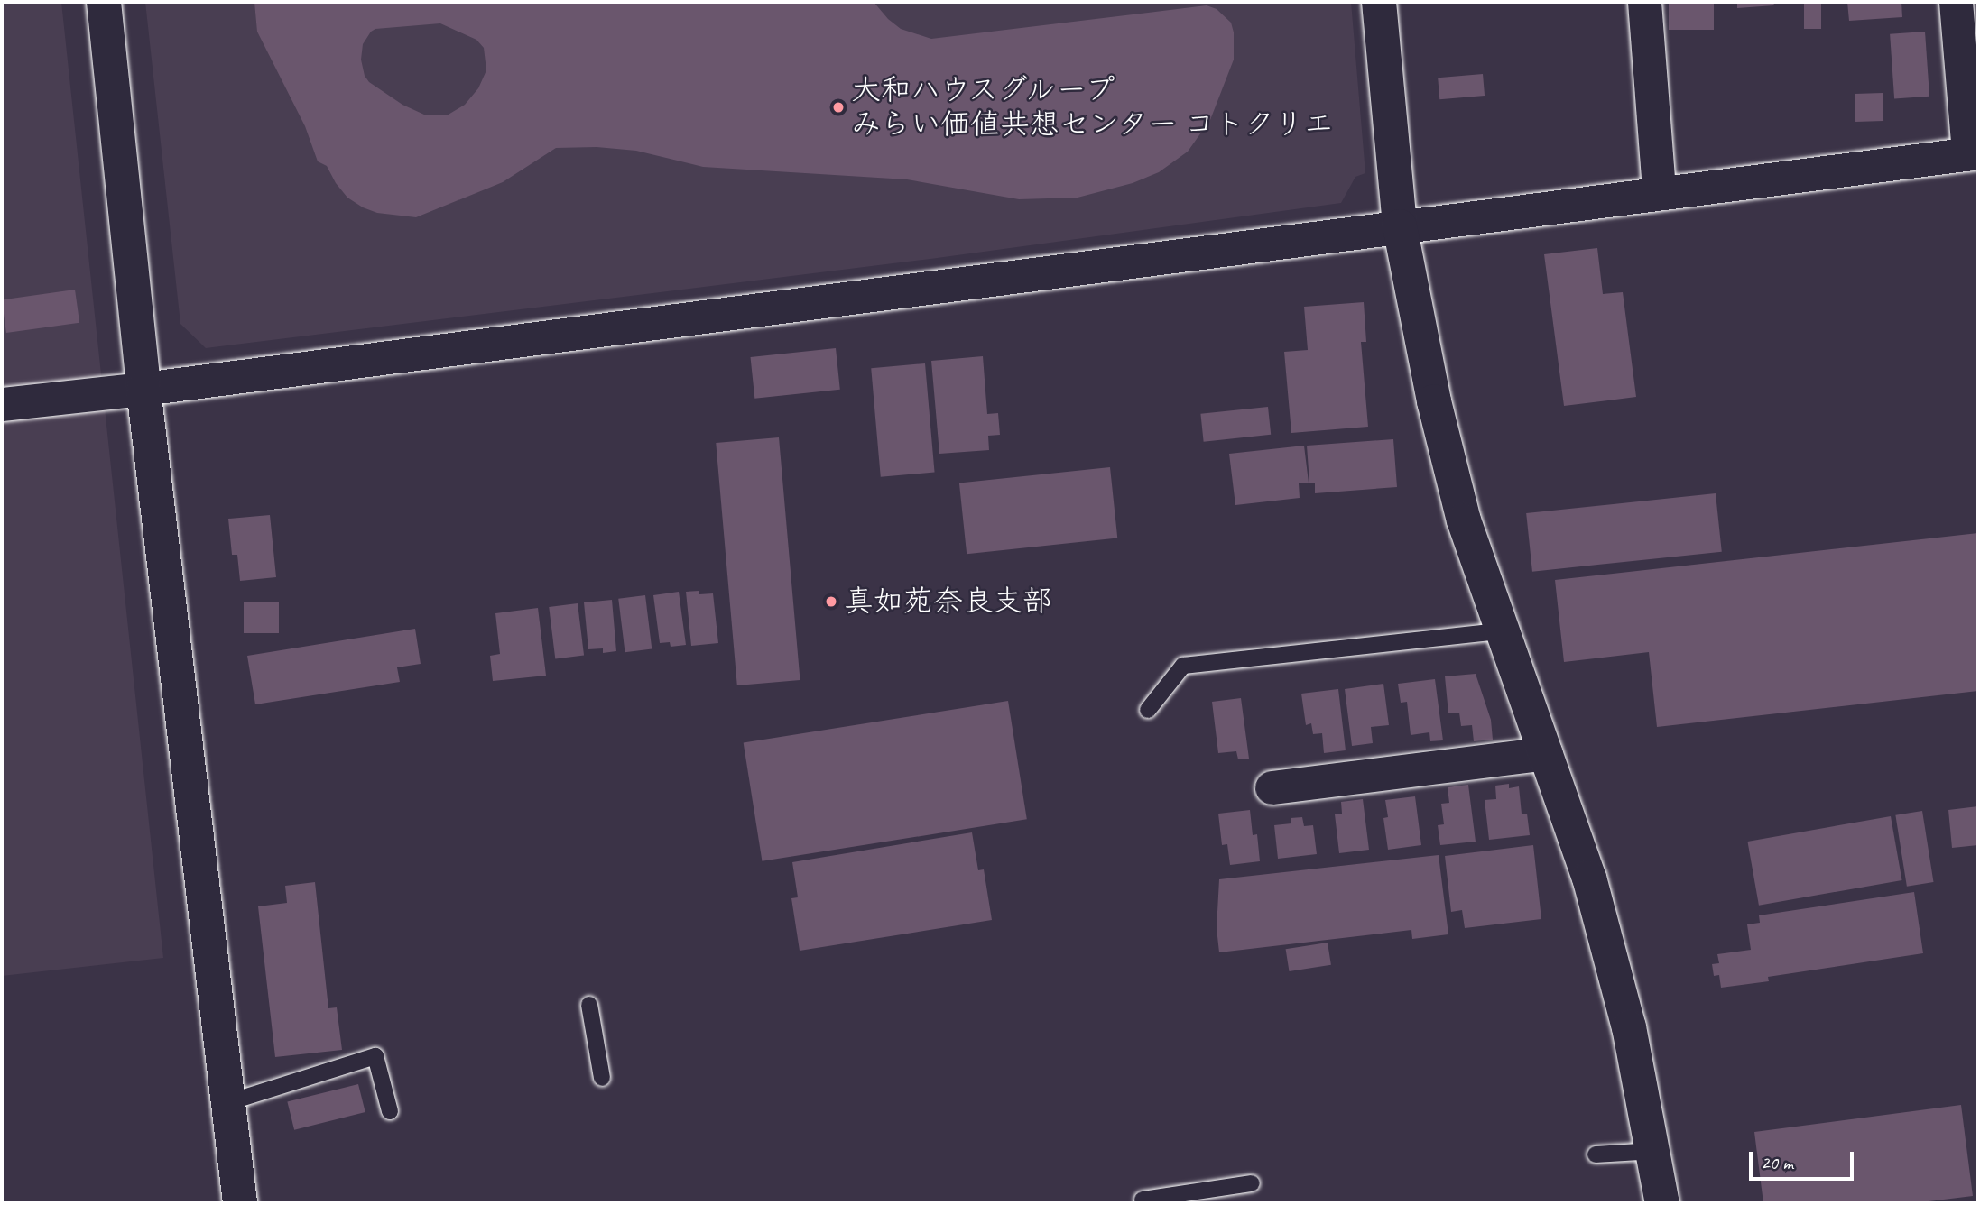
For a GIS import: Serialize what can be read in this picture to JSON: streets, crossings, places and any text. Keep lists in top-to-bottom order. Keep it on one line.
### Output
{"places":["大和ハウスグループ みらい価値共想センター コトクリエ","真如苑奈良支部"],"scale_bar":"20 m"}
